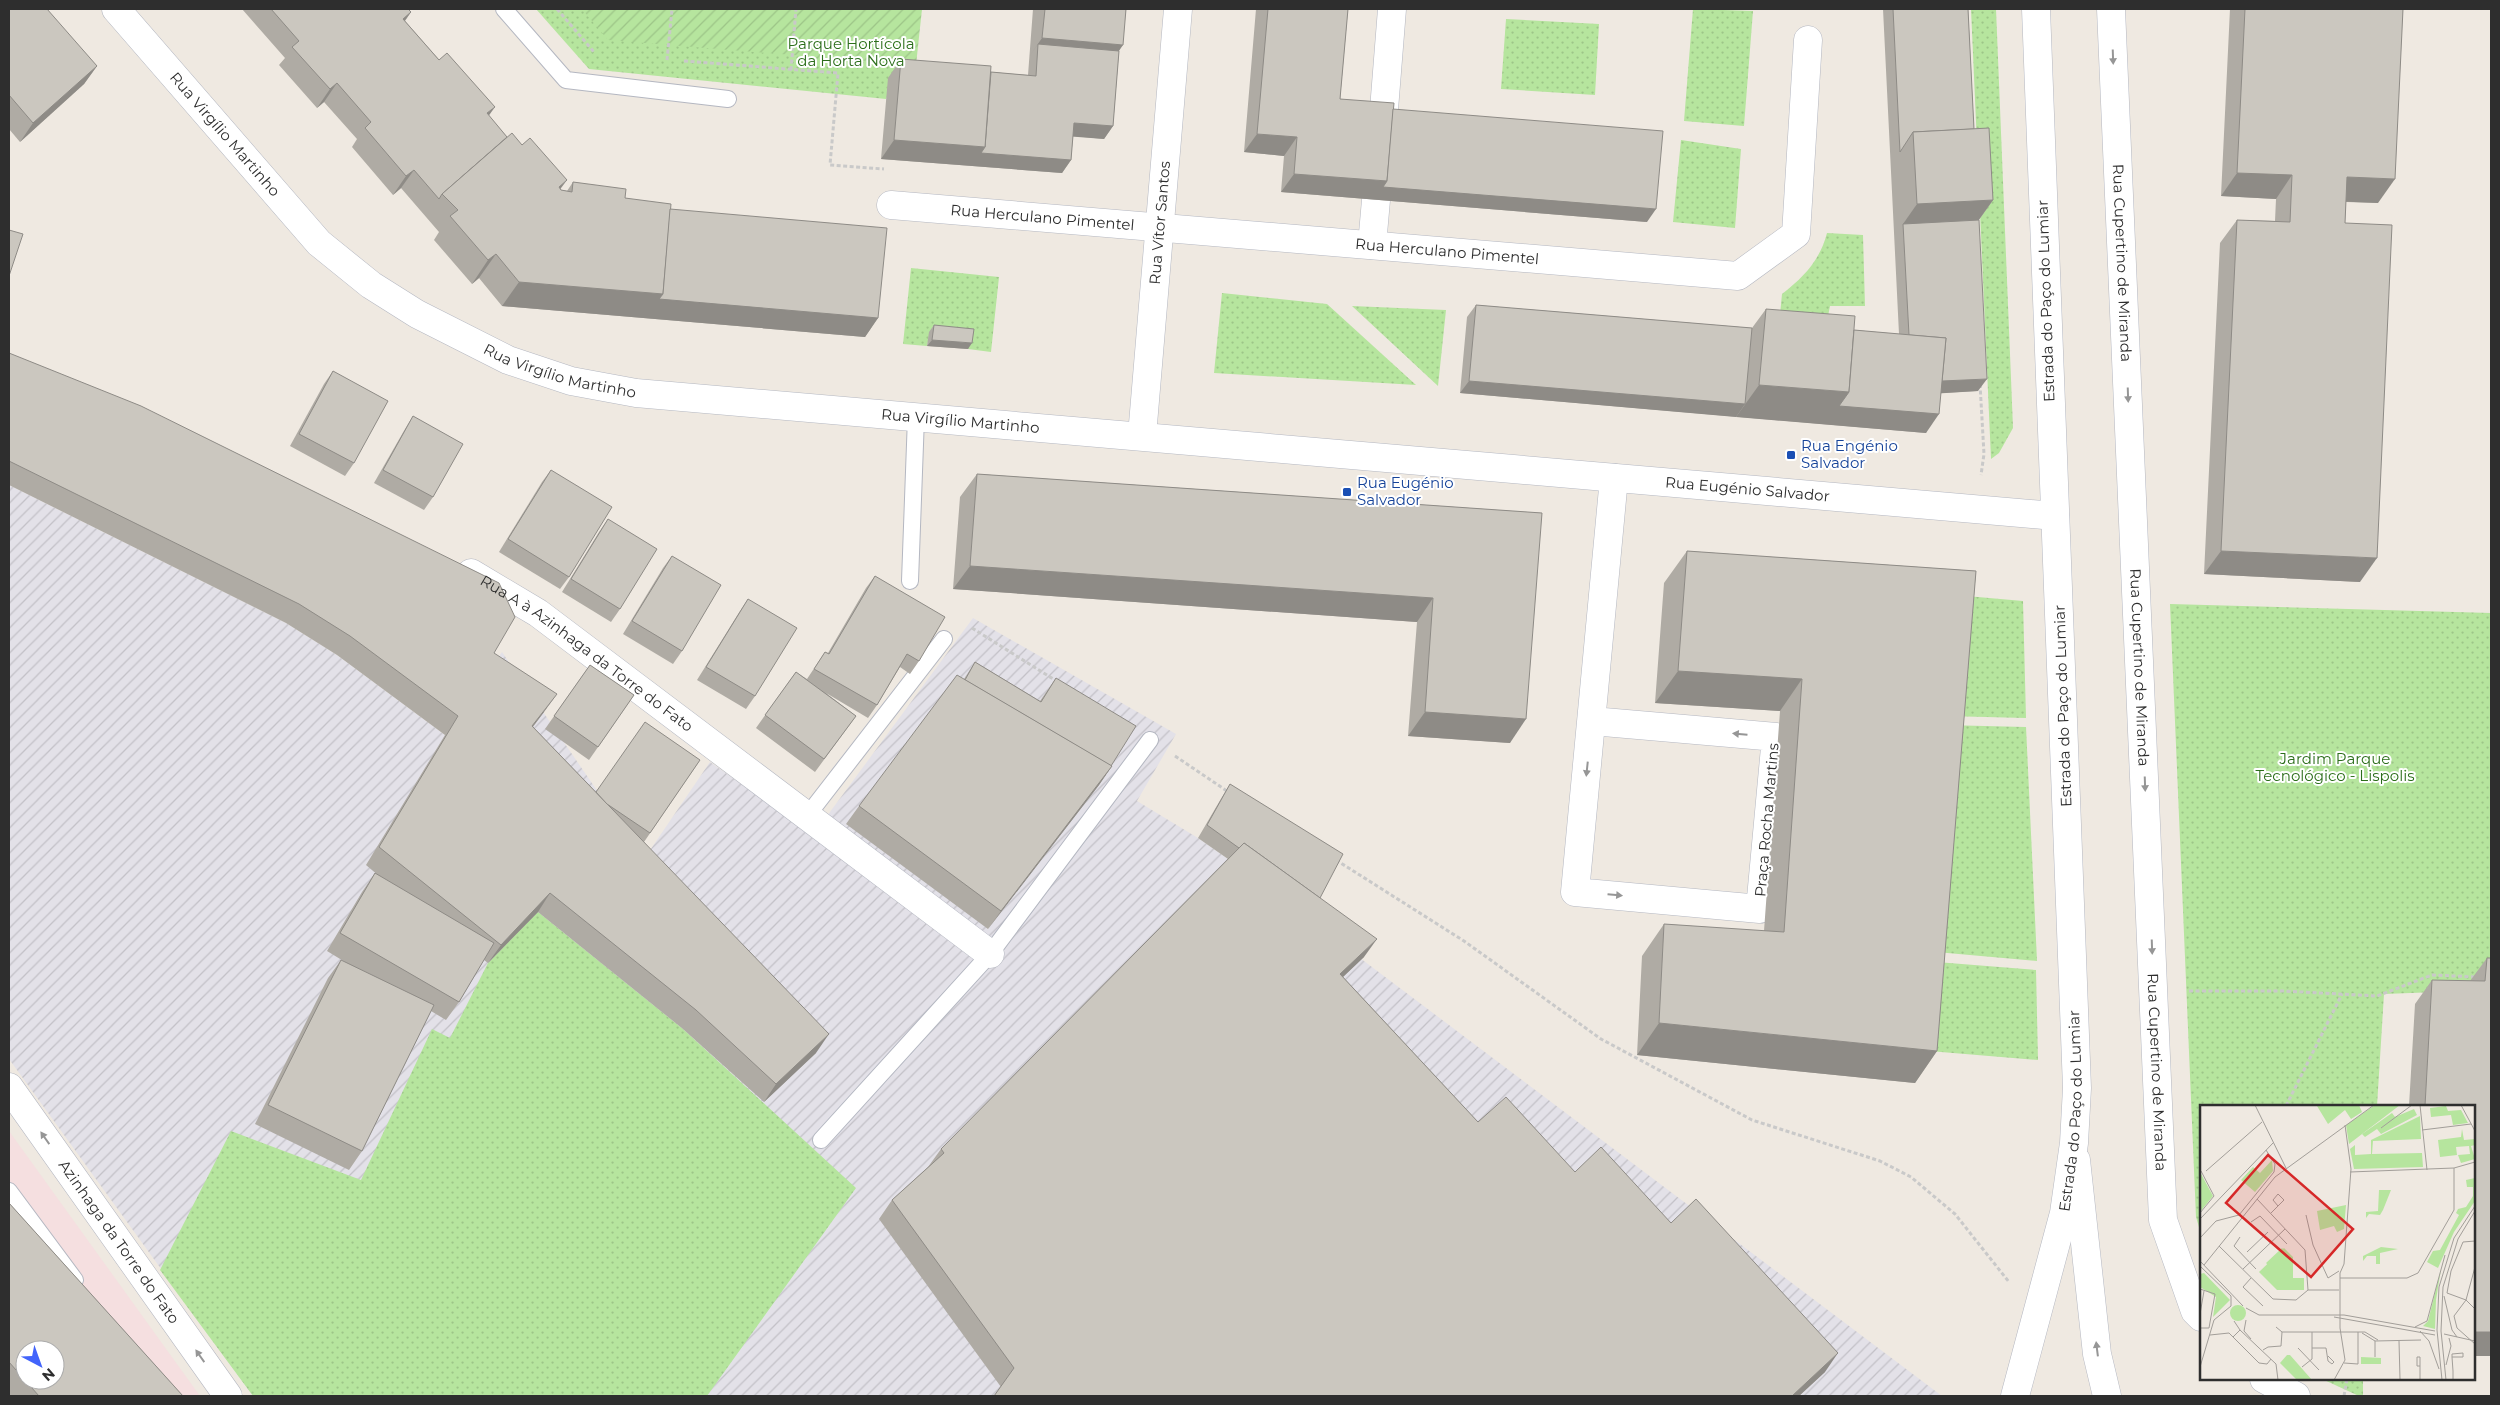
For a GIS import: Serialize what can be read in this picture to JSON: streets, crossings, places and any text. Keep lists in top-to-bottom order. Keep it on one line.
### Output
{"streets":{"street":["Rua Virgílio Martinho","Rua Herculano Pimentel","Rua Vítor Santos","Rua Cupertino de Miranda","Estrada do Paço do Lumiar","Rua Eugénio Salvador","Rua A à Azinhaga da Torre do Fato","Praça Rocha Martins","Azinhaga da Torre do Fato"]},"crossings":[["Rua Virgílio Martinho","Rua Vítor Santos"],["Rua Virgílio Martinho","Rua Eugénio Salvador"],["Rua Herculano Pimentel","Rua Vítor Santos"],["Rua Vítor Santos","Rua Eugénio Salvador"],["Estrada do Paço do Lumiar","Rua Eugénio Salvador"],["Rua Eugénio Salvador","Praça Rocha Martins"]],"one_way":["Rua Cupertino de Miranda","Azinhaga da Torre do Fato"],"parks":["Parque Hortícola da Horta Nova","Jardim Parque Tecnológico - Lispolis"],"places":{"transit":["Rua Engénio Salvador","Rua Eugénio Salvador"]},"north":"bottom right"}
